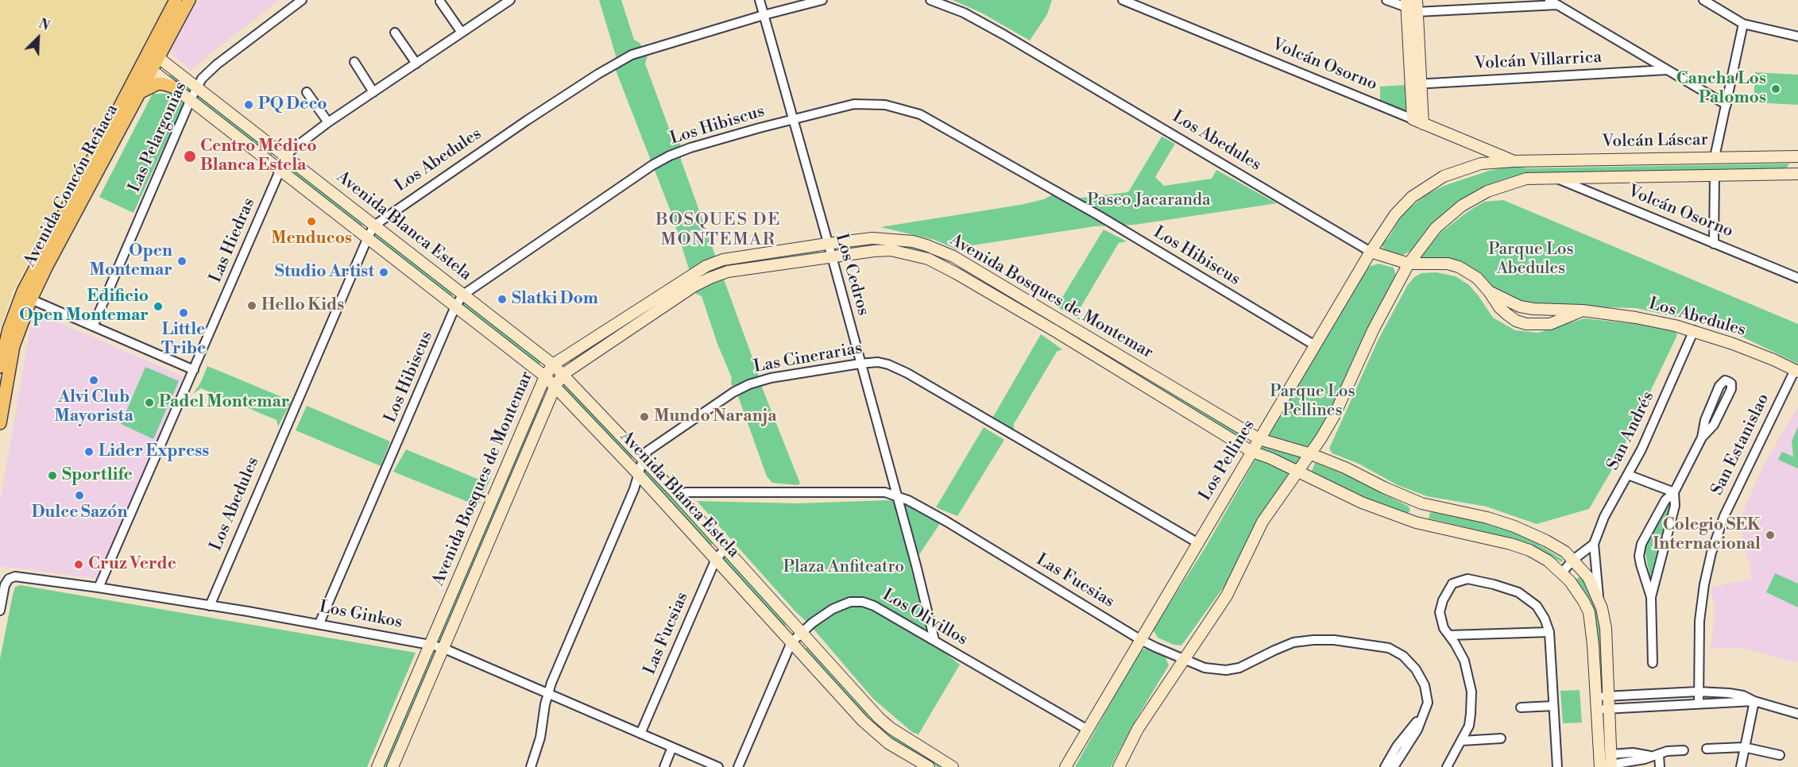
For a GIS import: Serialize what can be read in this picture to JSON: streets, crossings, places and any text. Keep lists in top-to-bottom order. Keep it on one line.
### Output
{"streets":{"main road":["Avenida Concón Reñaca"],"street":["Volcán Villarrica","Volcán Osorno","Los Hibiscus","Las Pelargonias","Los Abedules","Volcán Láscar","Avenida Blanca Estela","Las Hiedras","Los Cedros","Avenida Bosques de Montemar","Las Cinerarias","San Andrés","San Estanislao","Los Pellines","Las Fucsias","Los Ginkos","Los Olivillos"]},"crossings":[["Volcán Osorno","Volcán Láscar"],["Volcán Osorno","Los Pellines"],["Los Hibiscus","Avenida Blanca Estela"],["Los Hibiscus","Los Cedros"],["Los Hibiscus","Los Pellines"],["Los Hibiscus","Los Ginkos"],["Las Pelargonias","Avenida Blanca Estela"],["Los Abedules","Avenida Blanca Estela"],["Los Abedules","Los Cedros"],["Los Abedules","San Andrés"],["Los Abedules","San Estanislao"],["Los Abedules","Los Pellines"],["Los Abedules","Los Ginkos"],["Volcán Láscar","Los Pellines"],["Avenida Concón Reñaca","Avenida Blanca Estela"],["Avenida Blanca Estela","Las Hiedras"],["Avenida Blanca Estela","Avenida Bosques de Montemar"],["Avenida Blanca Estela","Las Cinerarias"],["Avenida Blanca Estela","Las Fucsias"],["Avenida Blanca Estela","Los Olivillos"],["Las Hiedras","Los Ginkos"],["Los Cedros","Avenida Bosques de Montemar"],["Los Cedros","Las Cinerarias"],["Los Cedros","Las Fucsias"],["Los Cedros","Los Olivillos"],["Avenida Bosques de Montemar","San Andrés"],["Avenida Bosques de Montemar","Los Pellines"],["Avenida Bosques de Montemar","Los Ginkos"],["Las Cinerarias","Los Pellines"],["Las Cinerarias","Los Ginkos"],["Los Pellines","Las Fucsias"],["Los Pellines","Los Olivillos"],["Las Fucsias","Los Ginkos"]],"districts":["BOSQUES DE MONTEMAR"],"parks":["Paseo Jacaranda","Parque Los Abedules","Parque Los Pellines","Plaza Anfiteatro"],"places":["Cancha Los Palomos","PQ Deco","Centro Médico Blanca Estela","Menducos","Open Montemar","Studio Artist","Slatki Dom","Hello Kids","Edificio Open Montemar","Little Tribe","Alvi Club Mayorista","Padel Montemar","Mundo Naranja","Lider Express","Sportlife","Dulce Sazón","Colegio SEK Internacional","Cruz Verde"],"north":"top right"}
